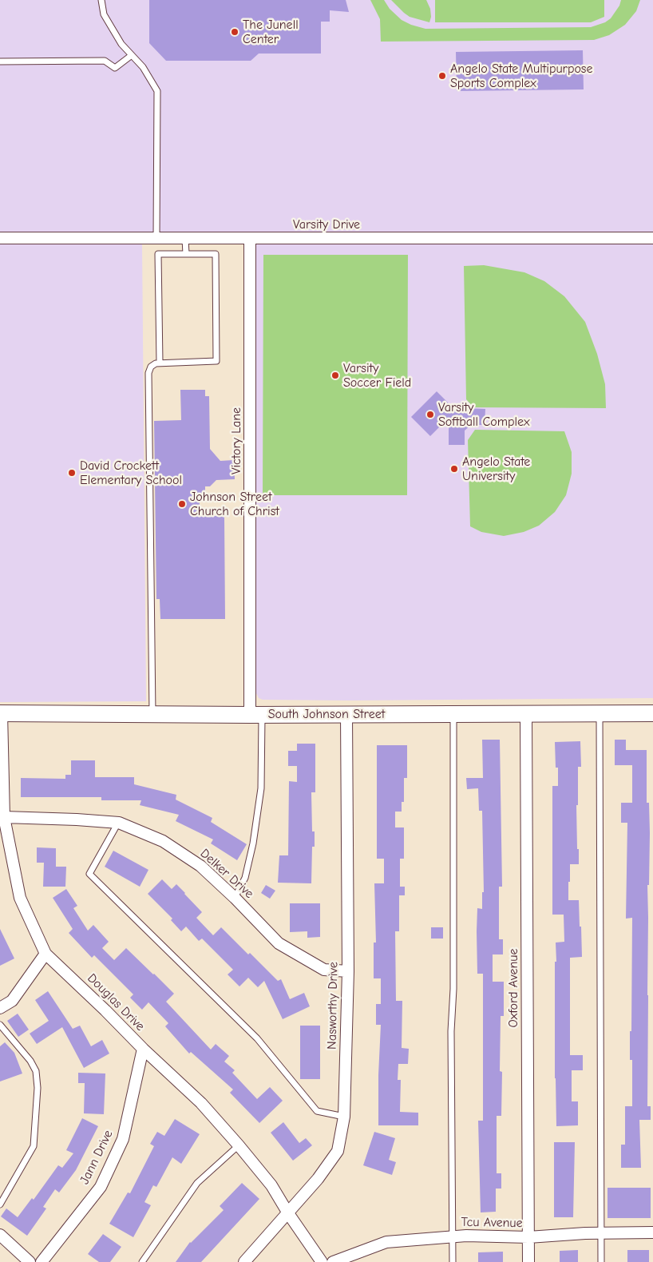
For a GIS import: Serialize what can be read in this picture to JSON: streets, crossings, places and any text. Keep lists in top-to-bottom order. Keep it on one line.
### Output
{"streets":{"main road":["South Johnson Street"],"street":["Varsity Drive","Victory Lane","Delker Drive","Oxford Avenue","Douglas Drive","Nasworthy Drive","Jann Drive","Tcu Avenue"]},"crossings":[["Varsity Drive","Victory Lane"],["Victory Lane","South Johnson Street"],["South Johnson Street","Oxford Avenue"],["South Johnson Street","Douglas Drive"],["South Johnson Street","Nasworthy Drive"],["Delker Drive","Douglas Drive"],["Delker Drive","Nasworthy Drive"],["Oxford Avenue","Tcu Avenue"],["Douglas Drive","Nasworthy Drive"],["Douglas Drive","Jann Drive"]],"places":["The Junell Center","Angelo State Multipurpose Sports Complex","Varsity Soccer Field","Varsity Softball Complex","Angelo State University","David Crockett Elementary School","Johnson Street Church of Christ"]}
